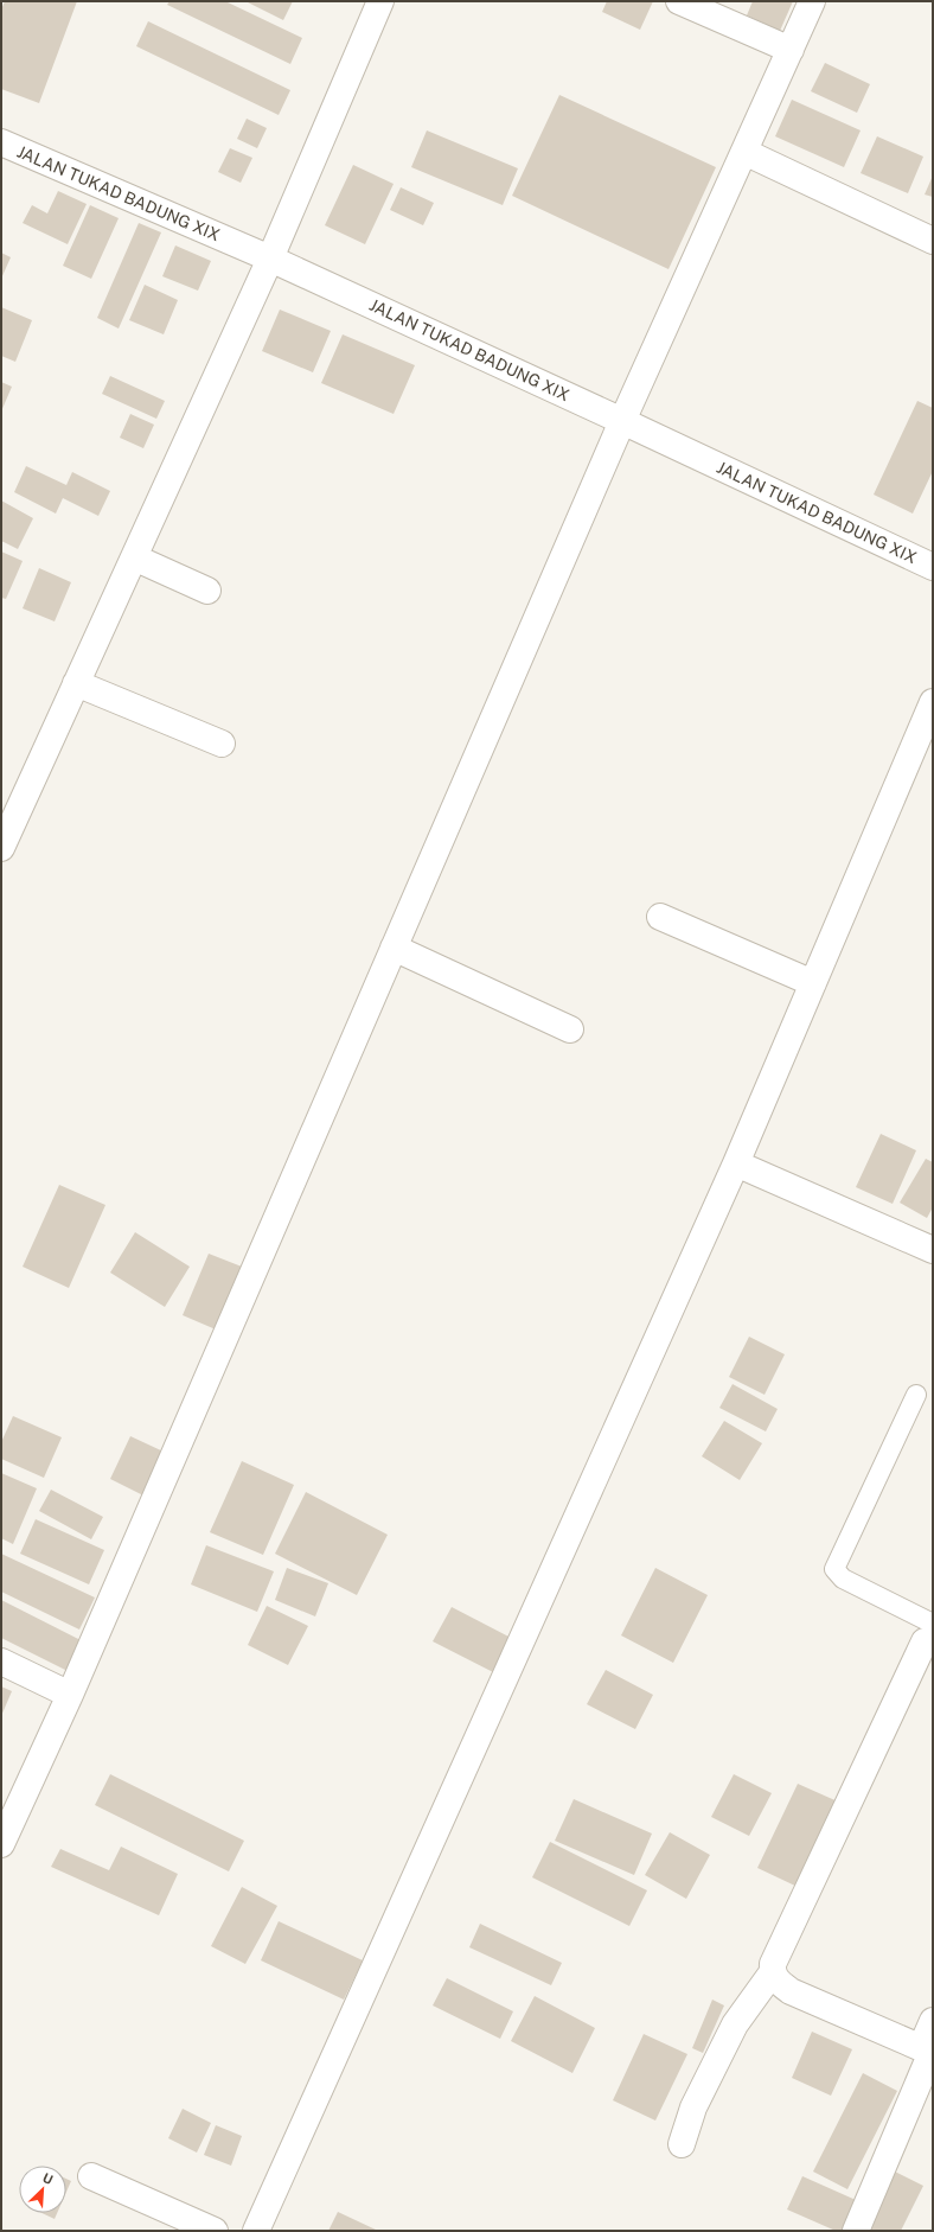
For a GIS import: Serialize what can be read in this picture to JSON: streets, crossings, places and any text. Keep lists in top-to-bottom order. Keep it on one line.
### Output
{"streets":{"street":["JALAN TUKAD BADUNG XIX"]},"north":"top right"}
